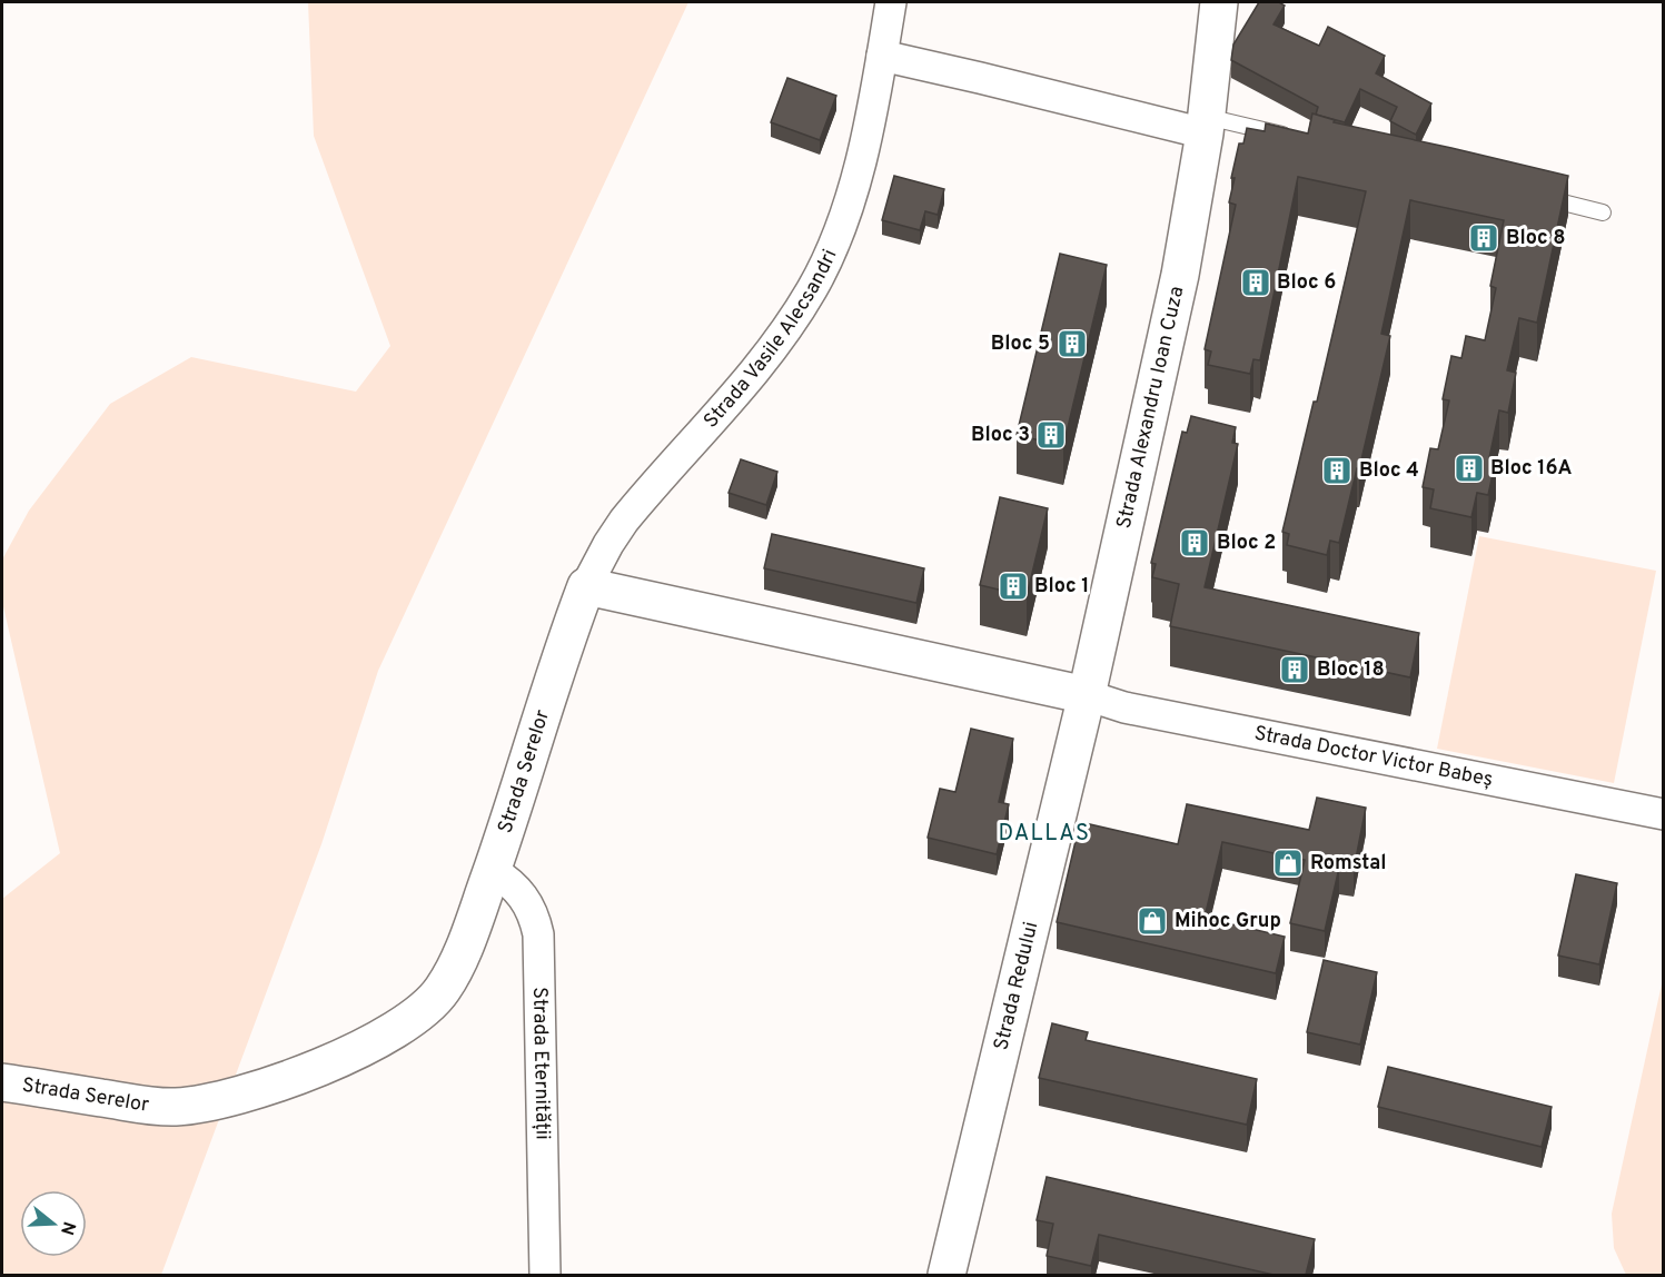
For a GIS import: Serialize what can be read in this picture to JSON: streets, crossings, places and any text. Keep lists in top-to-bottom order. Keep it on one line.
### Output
{"streets":{"street":["Strada Vasile Alecsandri","Strada Alexandru Ioan Cuza","Strada Doctor Victor Babeș","Strada Serelor","Strada Redului","Strada Eternității"]},"crossings":[["Strada Vasile Alecsandri","Strada Serelor"],["Strada Alexandru Ioan Cuza","Strada Doctor Victor Babeș"],["Strada Alexandru Ioan Cuza","Strada Redului"],["Strada Doctor Victor Babeș","Strada Redului"],["Strada Serelor","Strada Eternității"]],"districts":["DALLAS"],"places":{"building":["Bloc 8","Bloc 6","Bloc 5","Bloc 3","Bloc 16A","Bloc 4","Bloc 2","Bloc 1","Bloc 18"],"shop":["Romstal","Mihoc Grup"]},"north":"right"}
